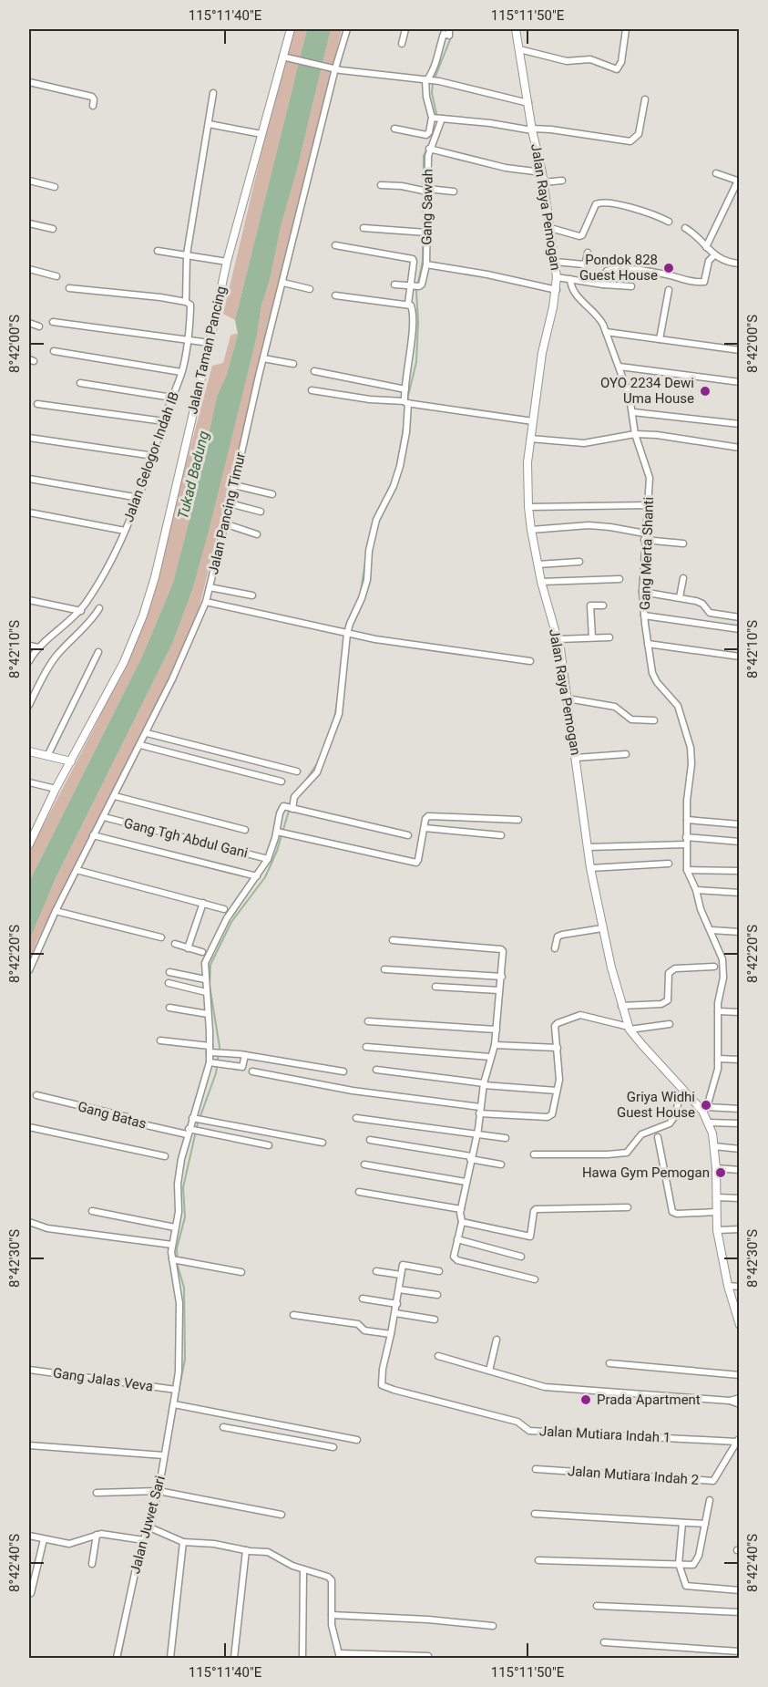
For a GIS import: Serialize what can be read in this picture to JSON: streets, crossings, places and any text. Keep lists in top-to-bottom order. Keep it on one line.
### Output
{"streets":{"street":["Gang Sawah","Jalan Raya Pemogan","Jalan Taman Pancing","Jalan Gelogor Indah IB","Jalan Pancing Timur","Gang Merta Shanti","Gang Tgh Abdul Gani","Gang Batas","Gang Jalas Veva","Jalan Mutiara Indah 1","Jalan Mutiara Indah 2","Jalan Juwet Sari"]},"crossings":[["Gang Sawah","Jalan Raya Pemogan"],["Jalan Raya Pemogan","Gang Merta Shanti"],["Jalan Pancing Timur","Gang Tgh Abdul Gani"],["Gang Tgh Abdul Gani","Jalan Juwet Sari"],["Gang Batas","Jalan Juwet Sari"],["Gang Jalas Veva","Jalan Juwet Sari"],["Jalan Mutiara Indah 1","Jalan Mutiara Indah 2"]],"water":["Tukad Badung"],"places":["Pondok 828 Guest House","OYO 2234 Dewi Uma House","Griya Widhi Guest House","Hawa Gym Pemogan","Prada Apartment"],"coordinates":["115°11'40\"E","115°11'50\"E","8°42'00\"S","8°42'10\"S","8°42'20\"S","8°42'30\"S","8°42'40\"S"]}
